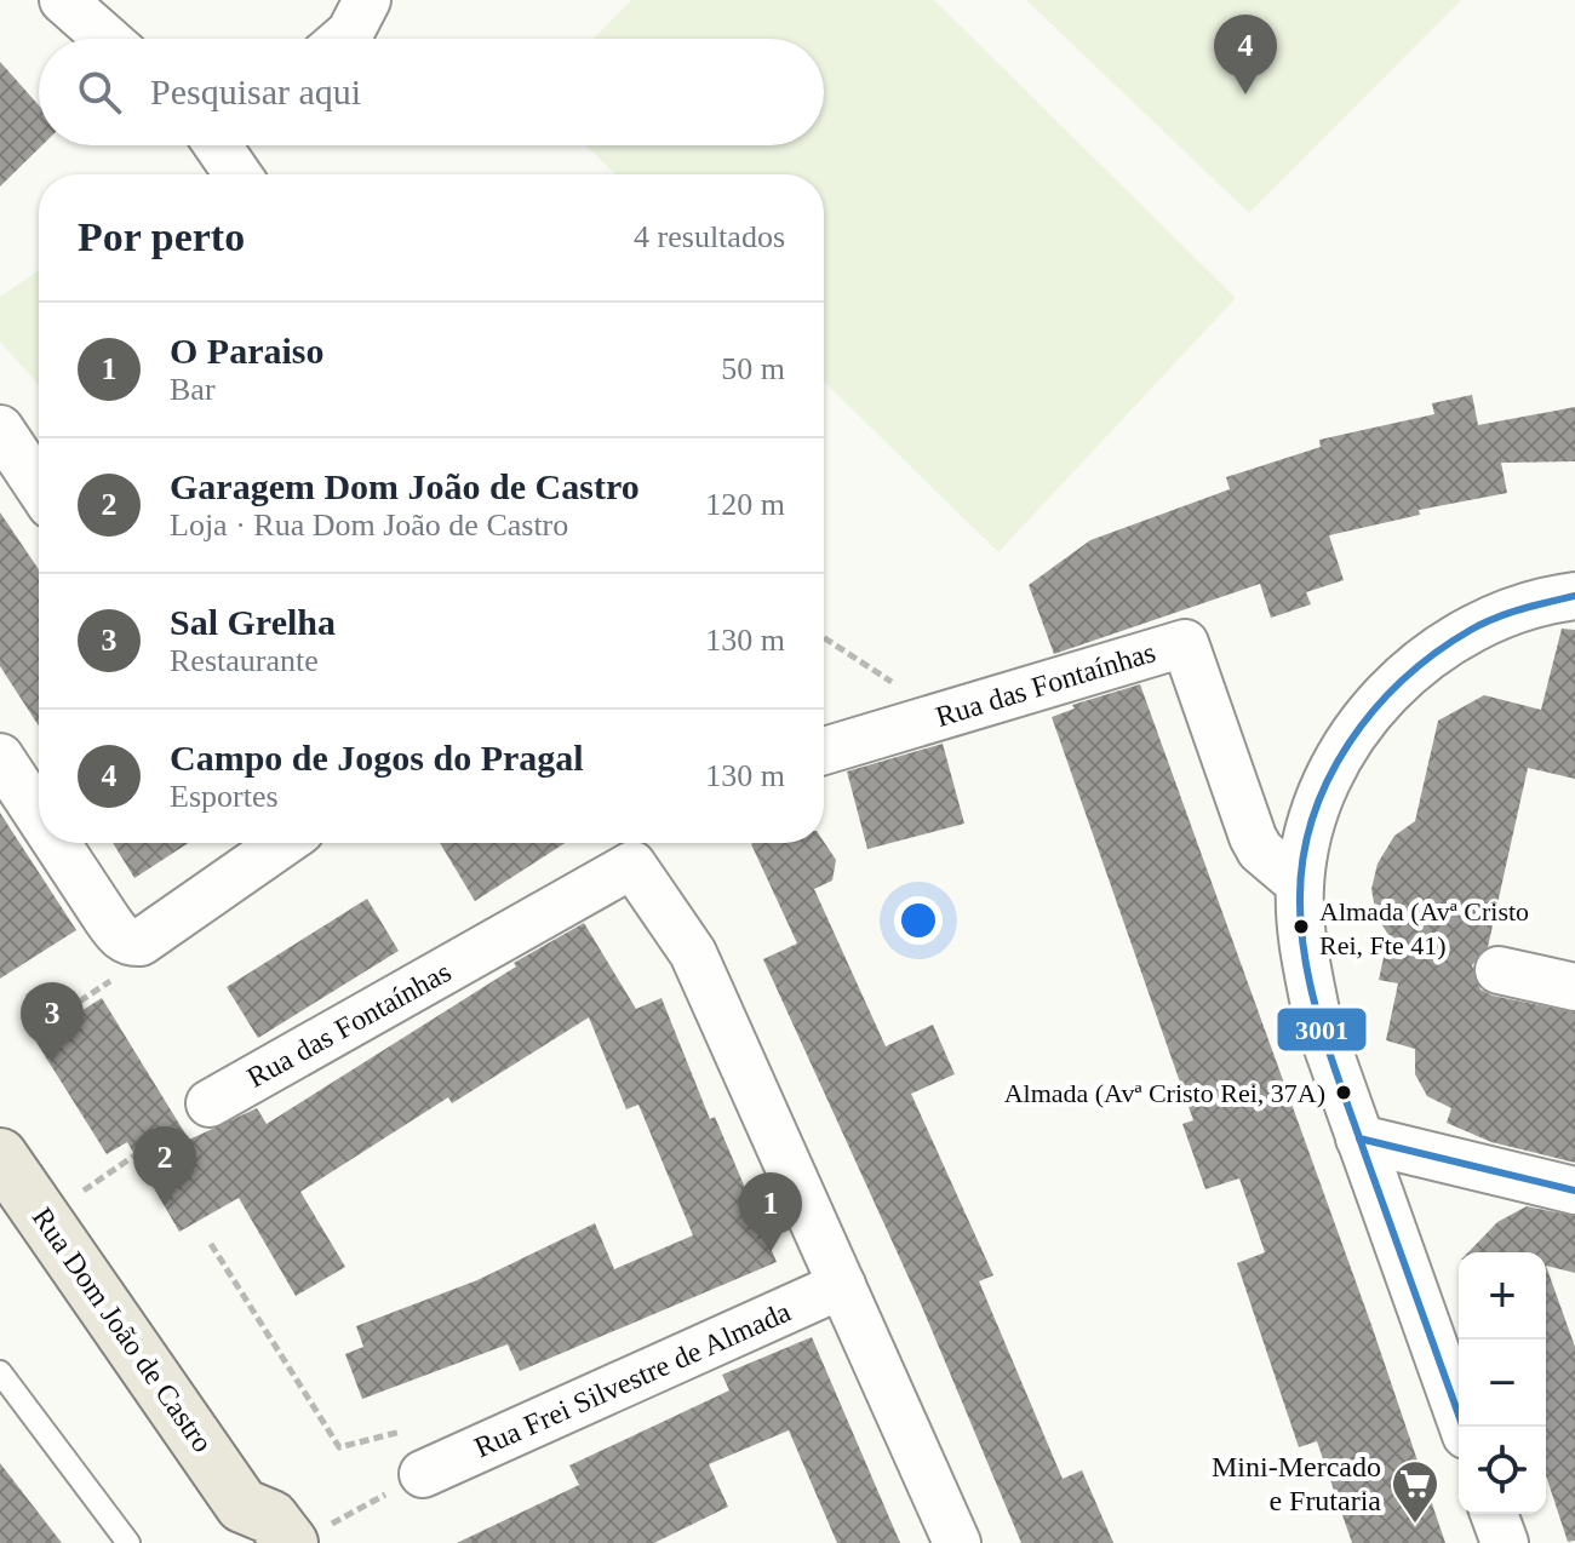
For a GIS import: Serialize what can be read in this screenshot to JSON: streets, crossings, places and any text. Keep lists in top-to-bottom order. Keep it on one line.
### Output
{"streets":{"main road":["Rua Dom João de Castro"],"street":["Rua das Fontaínhas","Rua Frei Silvestre de Almada"]},"crossings":[["Rua das Fontaínhas","Rua Frei Silvestre de Almada"]],"places":{"other":["Almada (Avª Cristo Rei, Fte 41)","Almada (Avª Cristo Rei, 37A)"],"supermarket":["Mini-Mercado e Frutaria"]},"lines":["transit line 3001"],"page":{"pins":["4","3","2","1"],"search":"Pesquisar aqui","heading":["Por perto","4 resultados"],"list":[{"mark":"1","name":"O Paraiso","note":"Bar","value":"50 m"},{"mark":"2","name":"Garagem Dom João de Castro","note":"Loja · Rua Dom João de Castro","value":"120 m"},{"mark":"3","name":"Sal Grelha","note":"Restaurante","value":"130 m"},{"mark":"4","name":"Campo de Jogos do Pragal","note":"Esportes","value":"130 m"}],"map_buttons":["+","−"]}}
